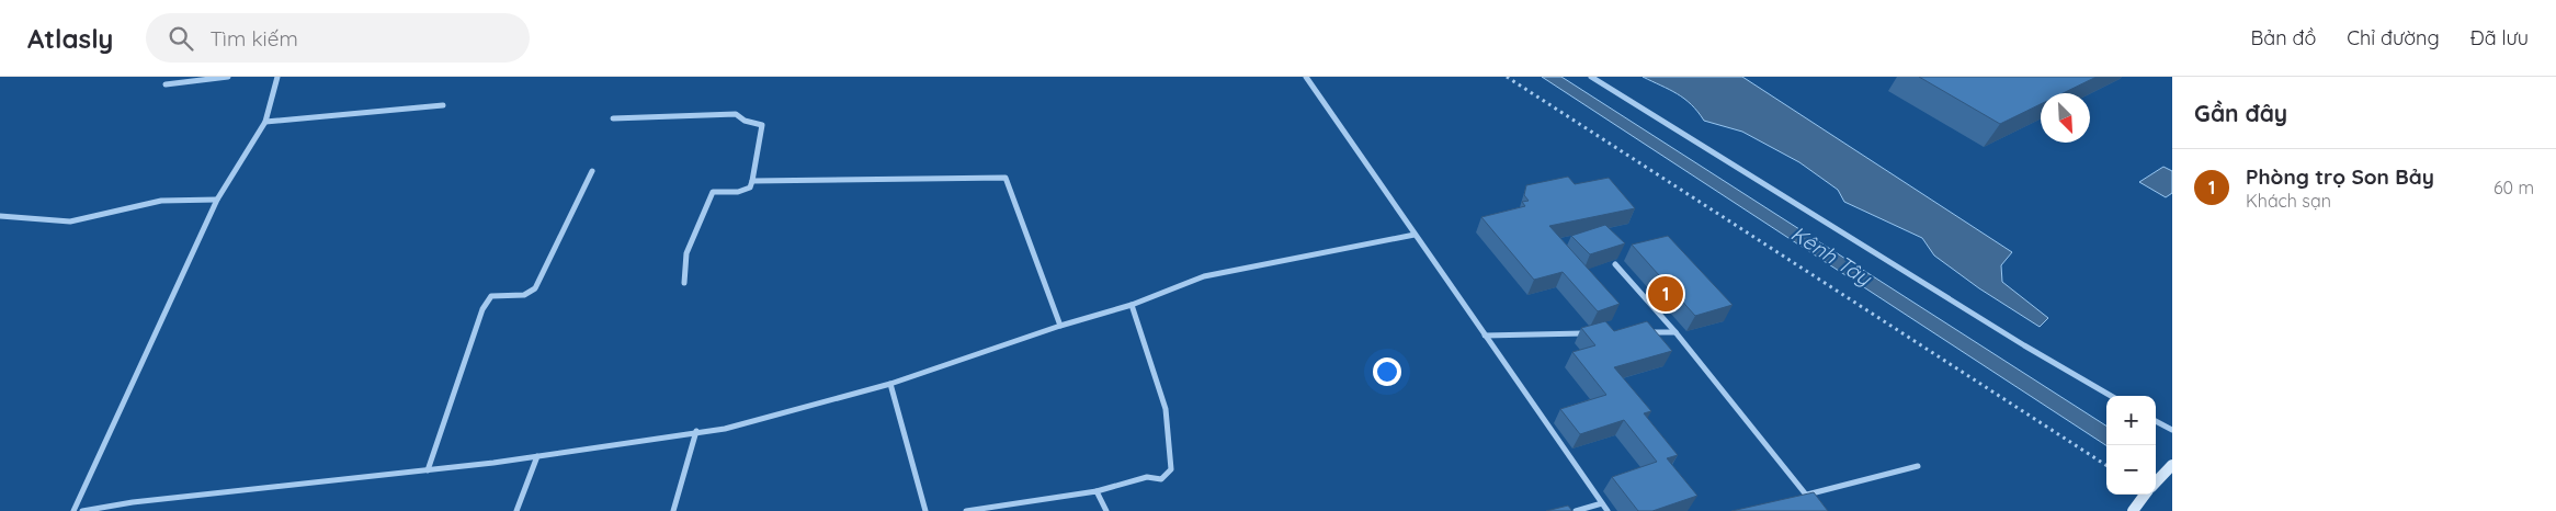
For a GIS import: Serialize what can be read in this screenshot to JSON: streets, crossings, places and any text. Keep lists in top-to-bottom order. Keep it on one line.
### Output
{"water":["Kênh Tây"],"north":"bottom right","page":{"header":"Atlasly","search":"Tìm kiếm","nav":["Bản đồ","Chỉ đường","Đã lưu"],"heading":"Gần đây","list":[{"mark":"1","name":"Phòng trọ Son Bảy","note":"Khách sạn","value":"60 m"}],"pins":"1","map_buttons":["+","−"]}}
